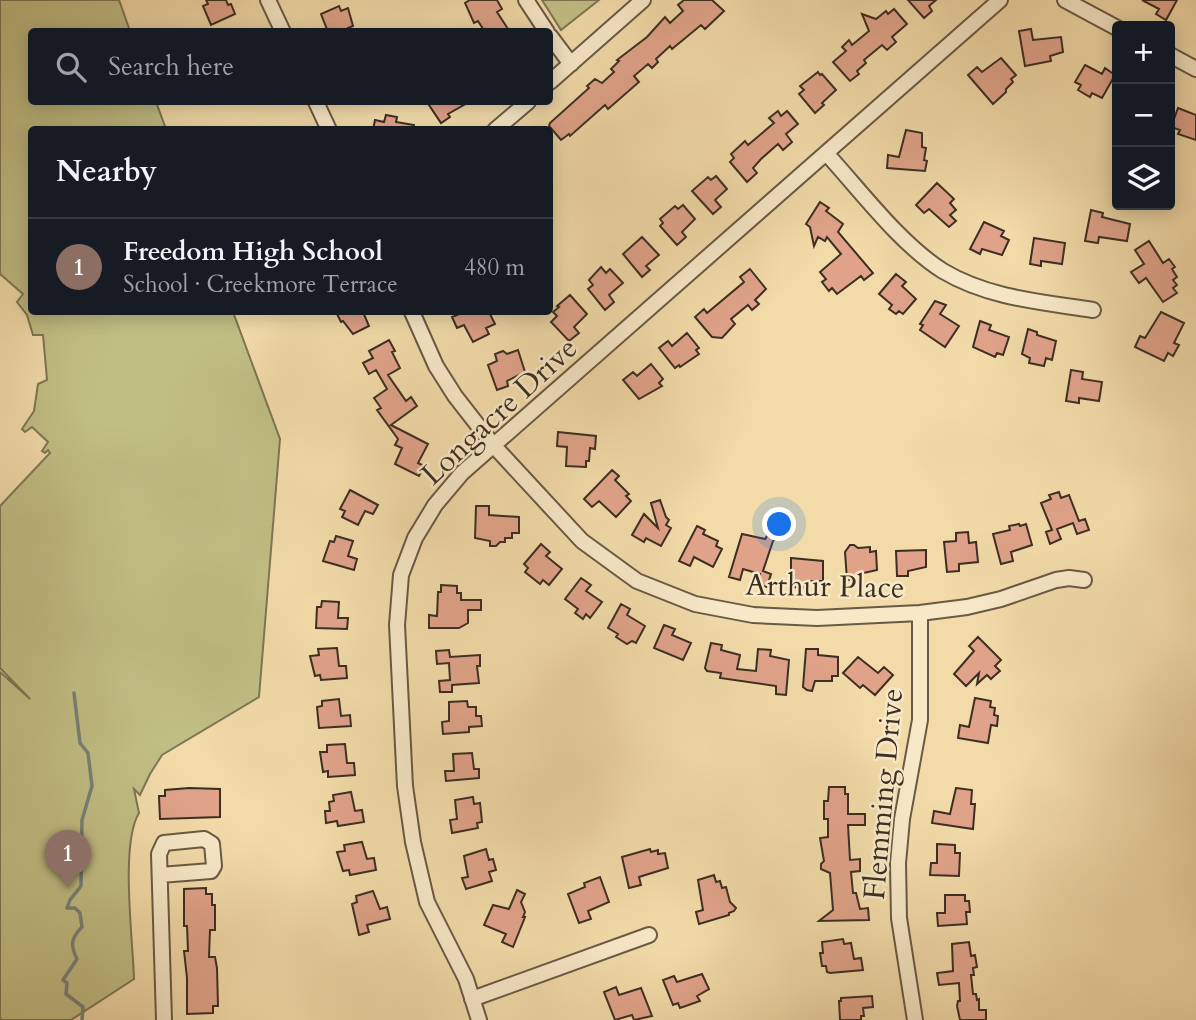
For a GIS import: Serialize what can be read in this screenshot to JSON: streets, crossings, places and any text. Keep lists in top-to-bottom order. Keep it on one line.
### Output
{"streets":{"street":["Longacre Drive","Arthur Place","Flemming Drive"]},"crossings":[["Longacre Drive","Arthur Place"],["Arthur Place","Flemming Drive"]],"page":{"map_buttons":["+","−"],"search":"Search here","heading":"Nearby","list":[{"mark":"1","name":"Freedom High School","note":"School · Creekmore Terrace","value":"480 m"}],"pins":"1"}}
